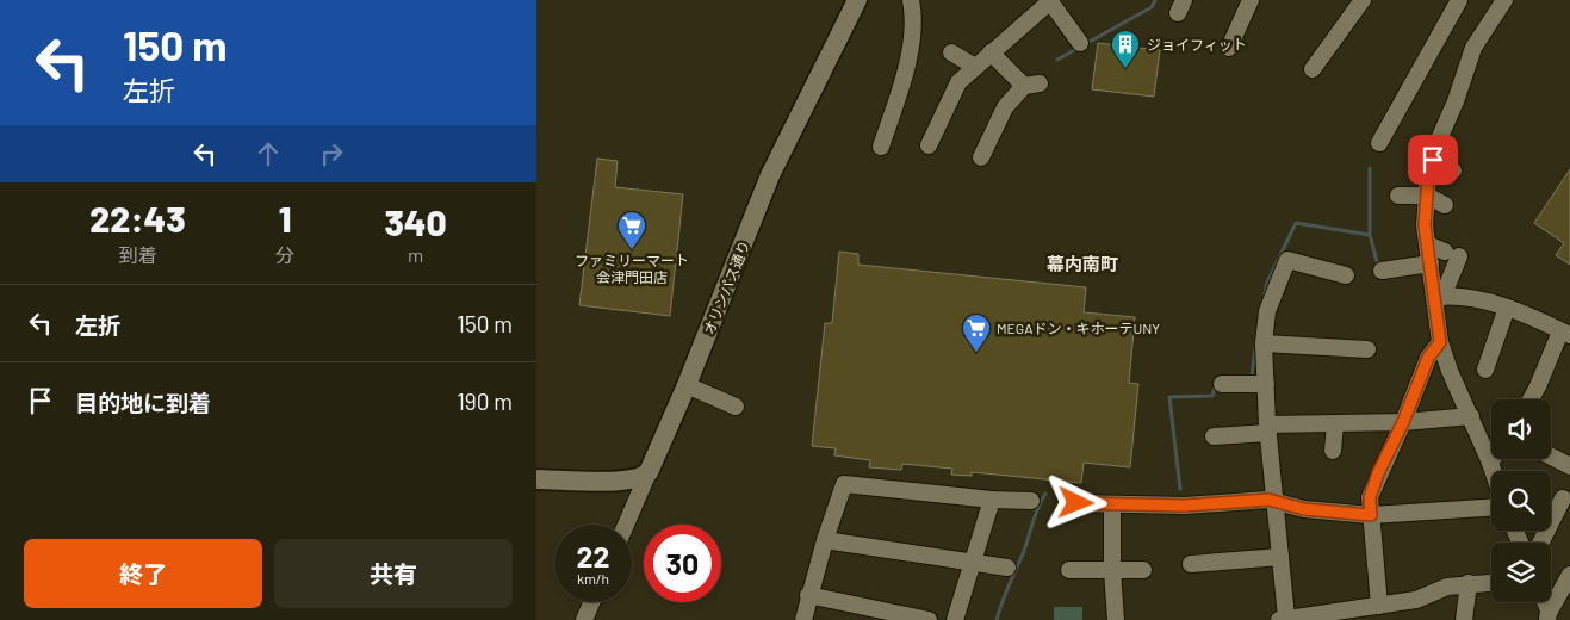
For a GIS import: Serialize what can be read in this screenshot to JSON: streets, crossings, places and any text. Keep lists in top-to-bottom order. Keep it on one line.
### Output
{"streets":{"street":["オリンパス通り"]},"districts":["幕内南町"],"places":{"building":["ジョイフィット"],"supermarket":["ファミリーマート 会津門田店","MEGAドン・キホーテUNY"]},"page":{"turn":["150 m","左折"],"eta":["22:43","到着","1","分","340","m"],"list":[{"name":"左折","value":"150 m"},{"name":"目的地に到着","value":"190 m"}],"speed":"22 km/h","limit":"30","buttons":["終了","共有"]}}
